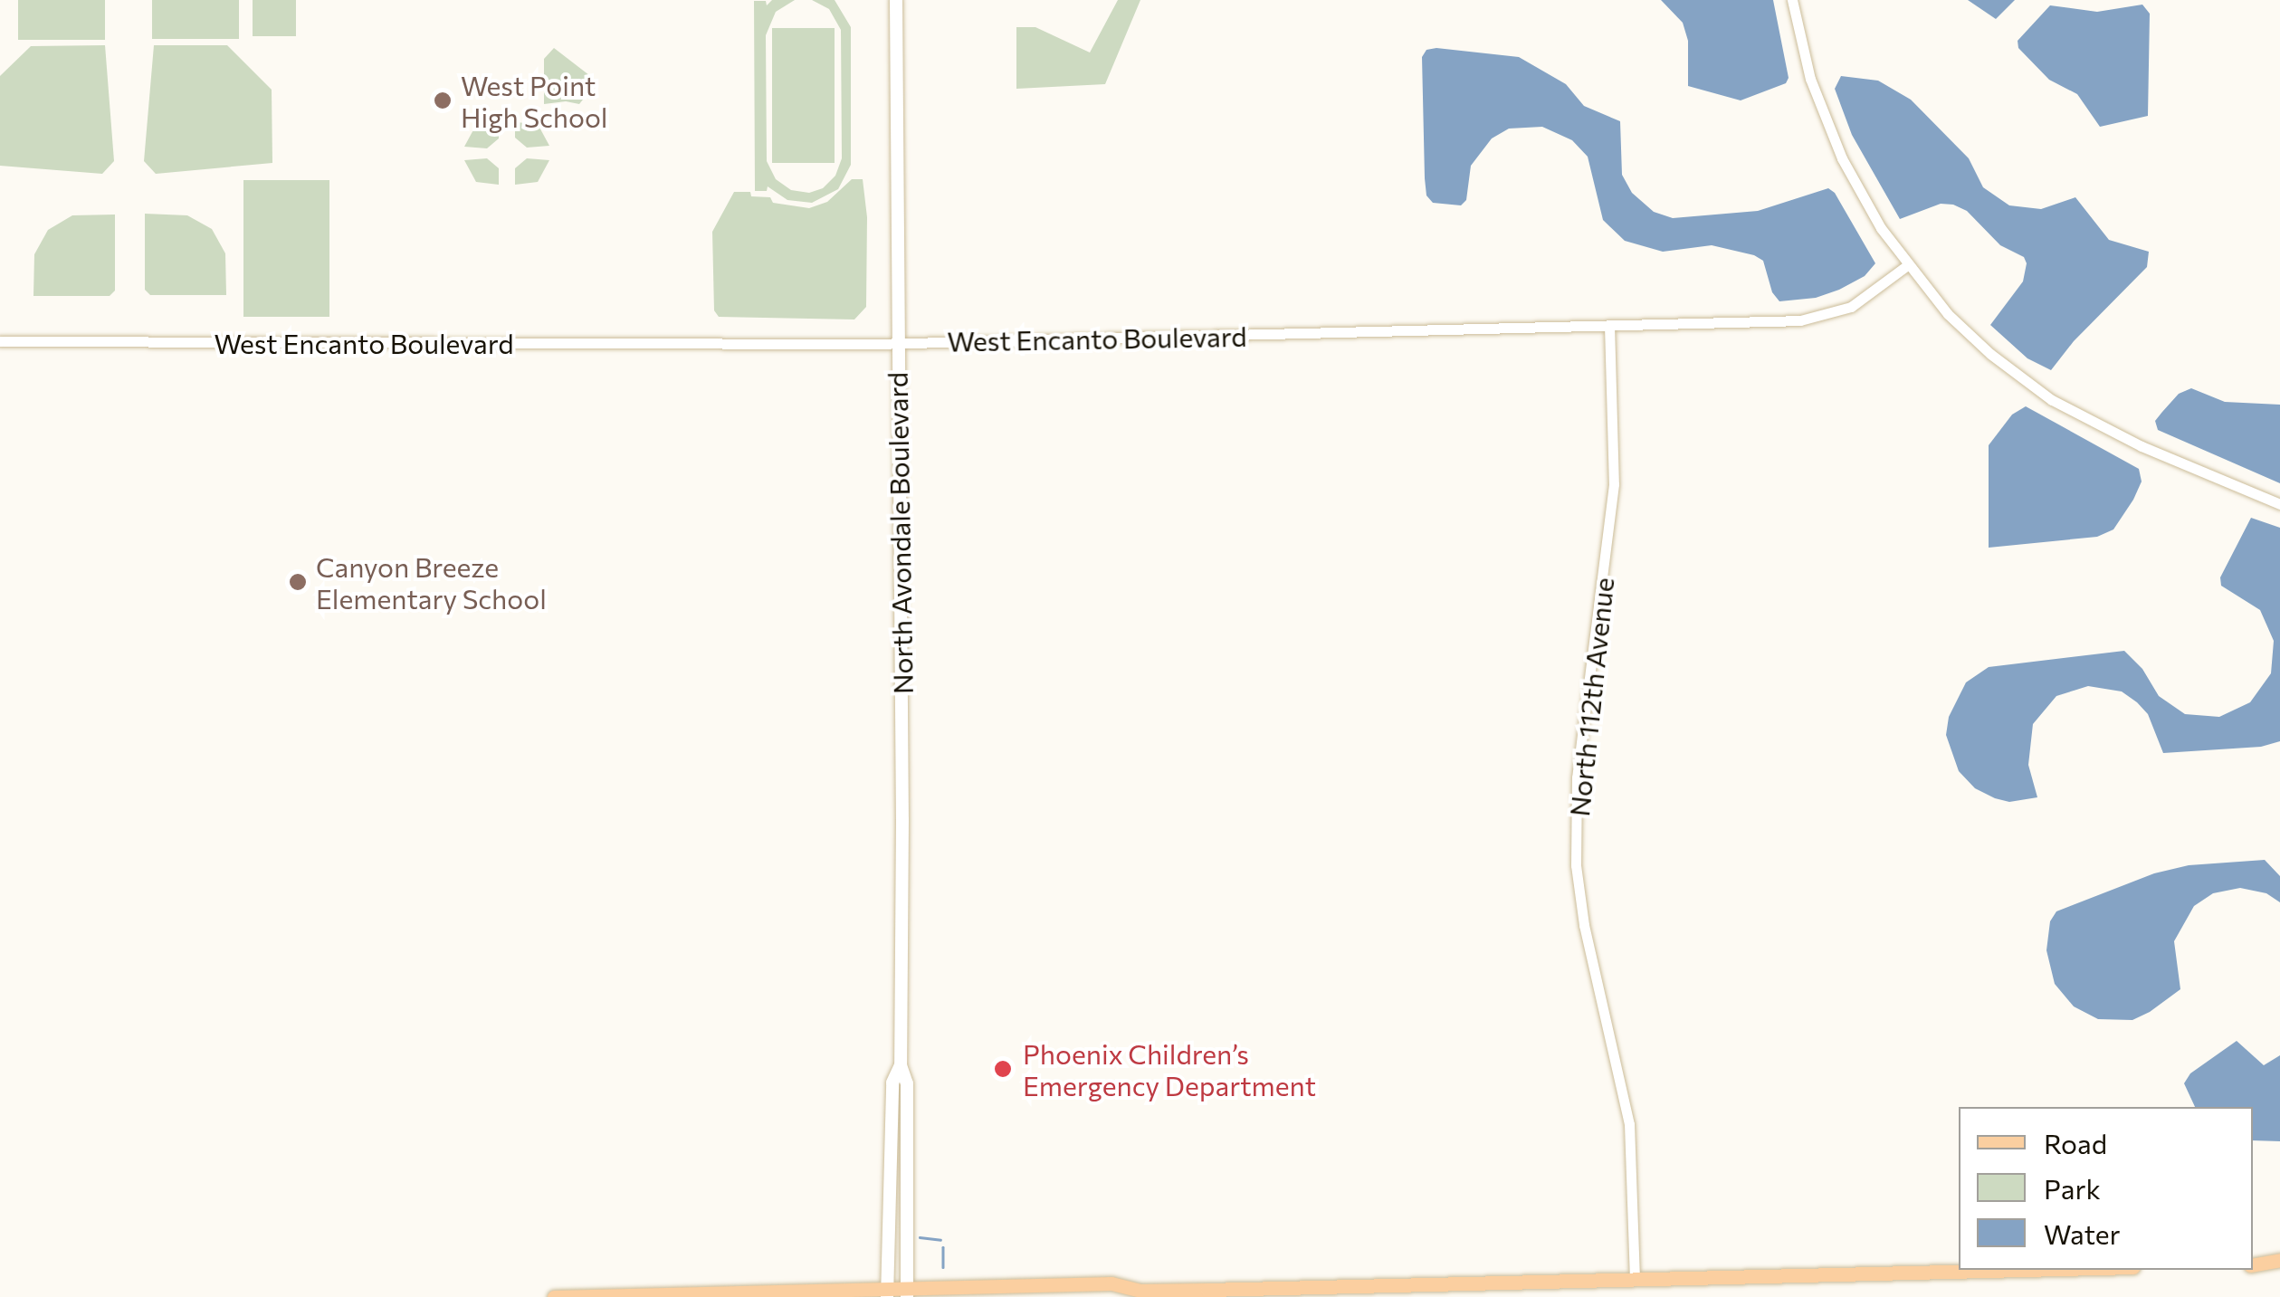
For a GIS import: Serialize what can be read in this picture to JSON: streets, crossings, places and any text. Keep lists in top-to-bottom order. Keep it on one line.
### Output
{"streets":{"main road":["North Avondale Boulevard"],"street":["West Encanto Boulevard","North 112th Avenue"]},"crossings":[["West Encanto Boulevard","North Avondale Boulevard"],["West Encanto Boulevard","North 112th Avenue"]],"places":["West Point High School","Canyon Breeze Elementary School","Phoenix Children’s Emergency Department"],"legend":["Road","Park","Water"]}
